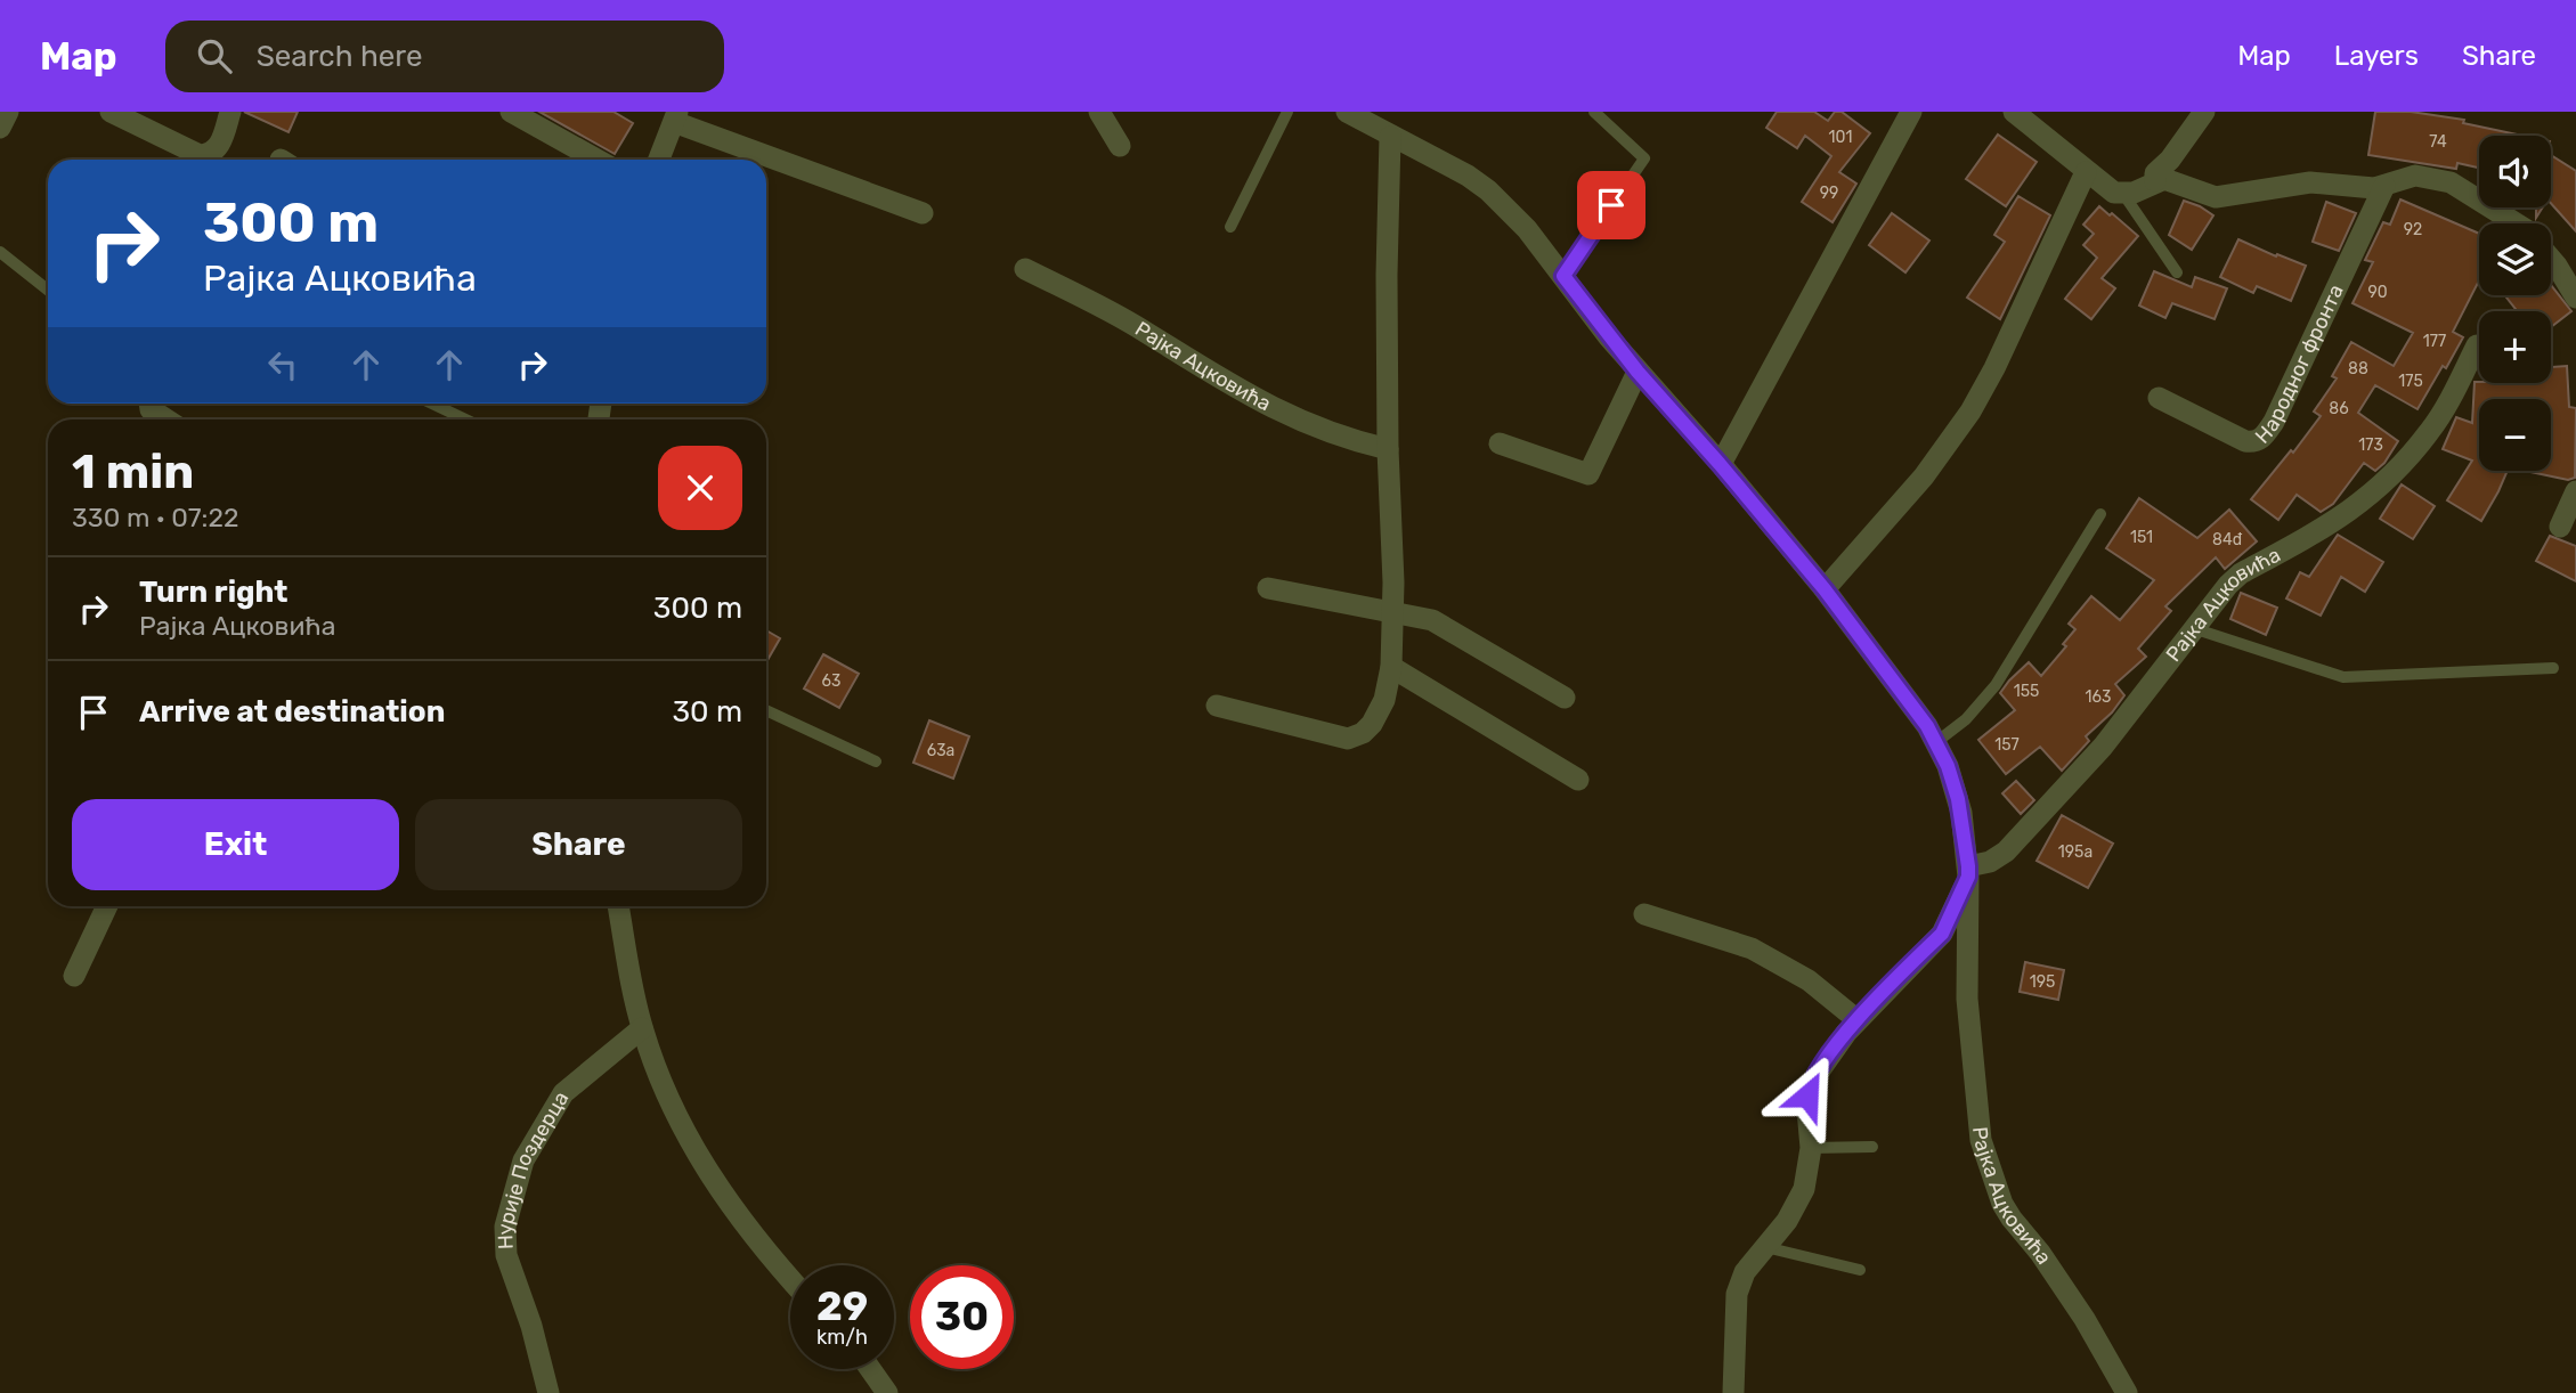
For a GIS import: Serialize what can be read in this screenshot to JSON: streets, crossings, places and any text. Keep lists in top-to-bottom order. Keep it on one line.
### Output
{"streets":{"street":["Народног фронта","Рајка Ацковића","Нурије Поздерца"]},"house_numbers":["101","74","99","92","90","177","88","175","86","173","151","84đ","63","155","163","157","63a","195a","195"],"page":{"header":"Map","search":"Search here","nav":["Map","Layers","Share"],"map_buttons":["+","−"],"turn":["300 m","Рајка Ацковића"],"heading":["1 min","330 m · 07:22"],"list":[{"name":"Turn right","note":"Рајка Ацковића","value":"300 m"},{"name":"Arrive at destination","value":"30 m"}],"buttons":["Exit","Share"],"speed":"29 km/h","limit":"30"}}
